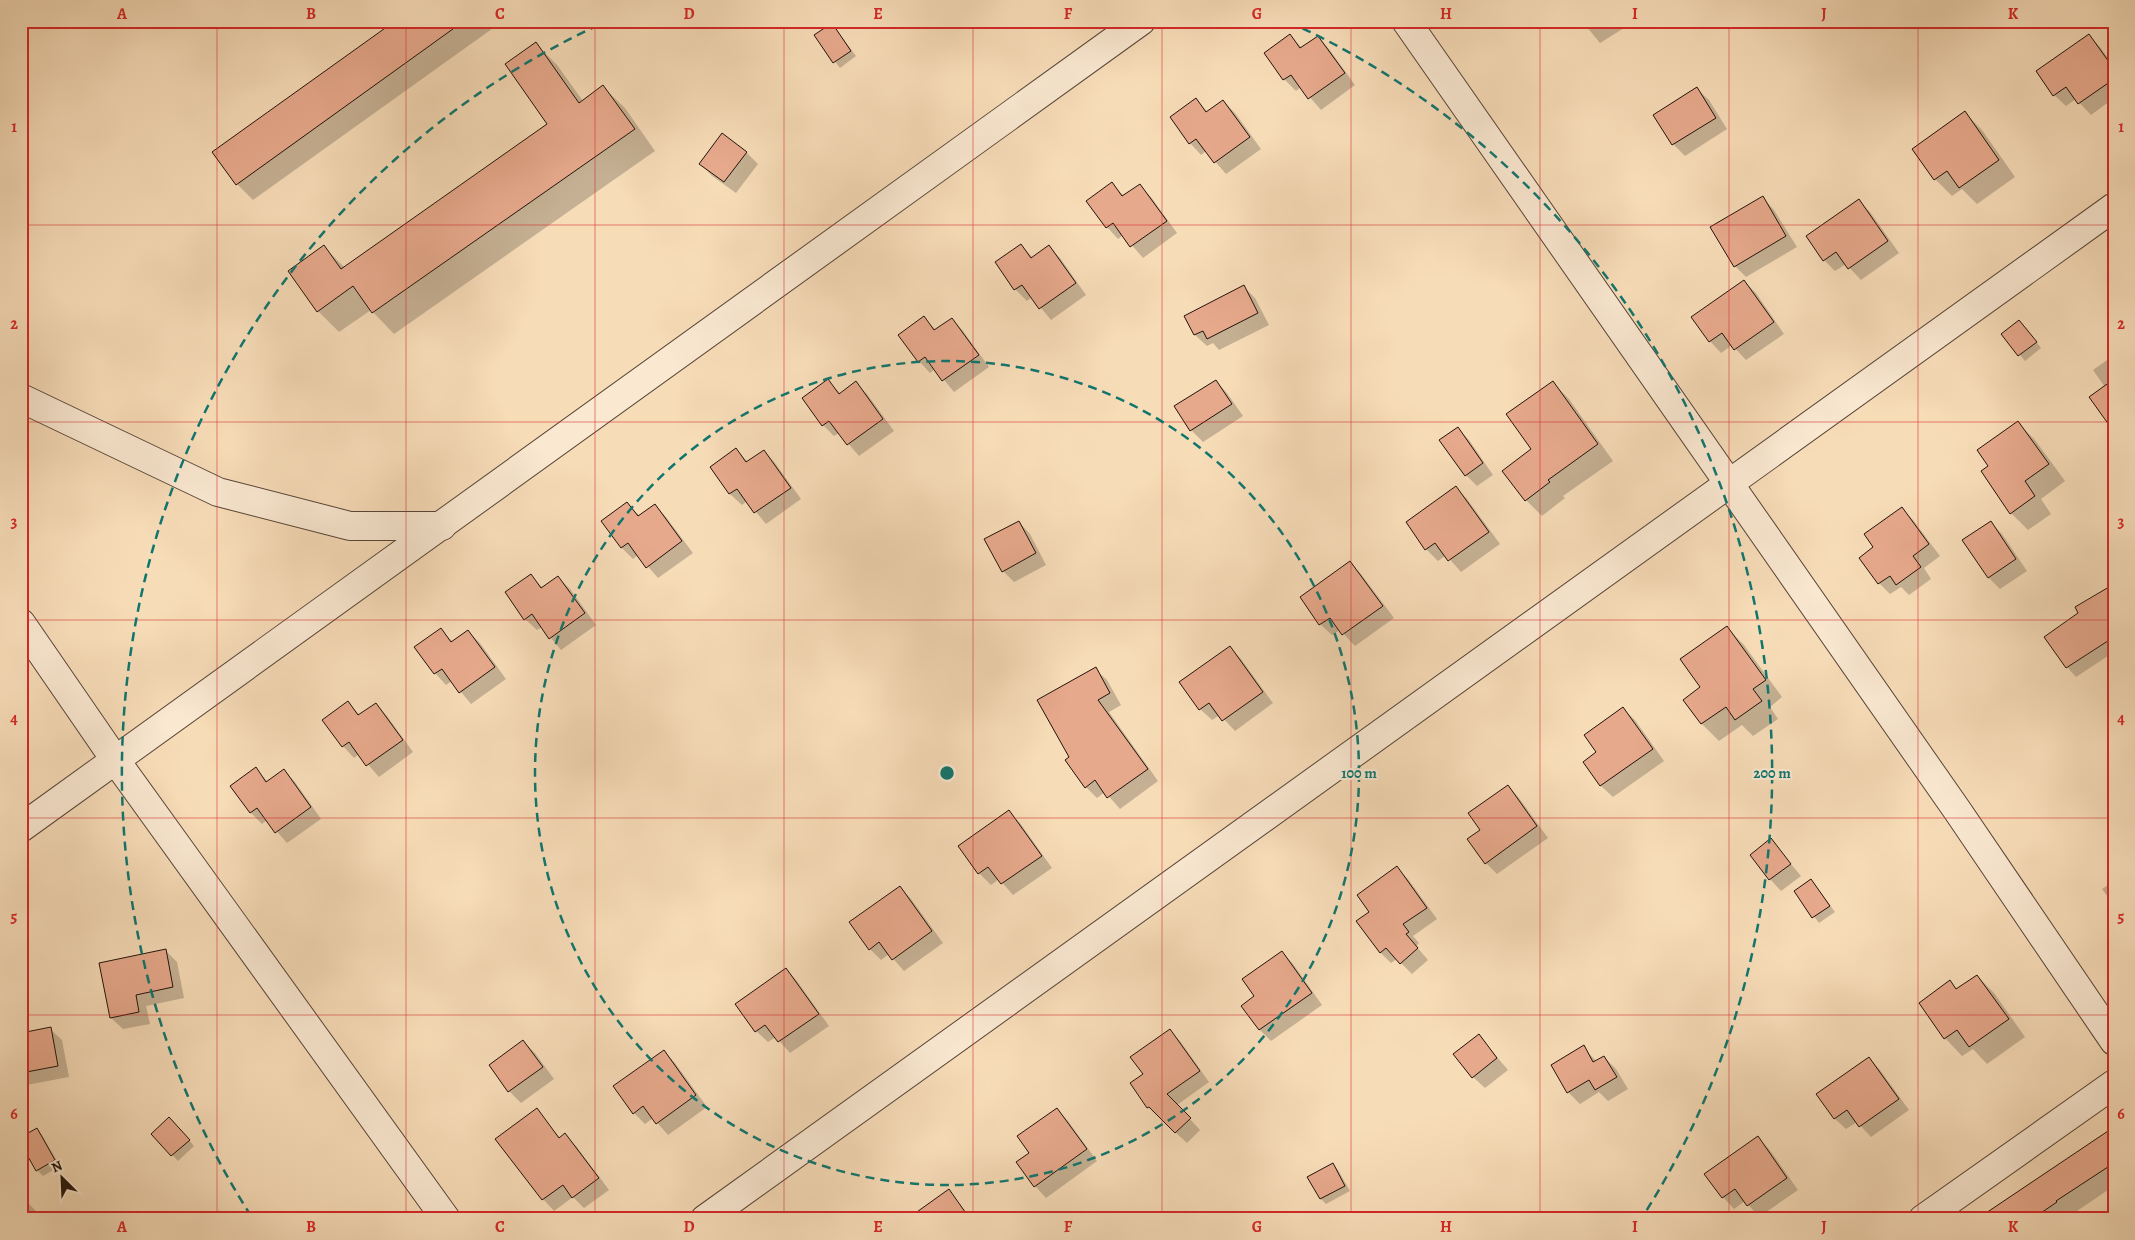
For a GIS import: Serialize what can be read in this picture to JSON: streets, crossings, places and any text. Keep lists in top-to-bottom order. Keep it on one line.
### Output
{"north":"top left","grid":{"columns":["A","B","C","D","E","F","G","H","I","J","K"],"rows":["1","2","3","4","5","6"]},"rings":["100 m","200 m"]}
